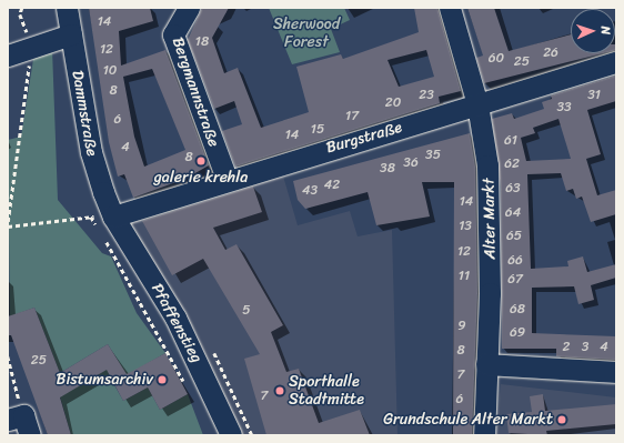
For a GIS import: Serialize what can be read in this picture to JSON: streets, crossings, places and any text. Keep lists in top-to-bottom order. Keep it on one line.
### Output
{"streets":{"street":["Bergmannstraße","Dammstraße","Burgstraße","Alter Markt","Pfaffenstieg"]},"crossings":[["Bergmannstraße","Burgstraße"],["Dammstraße","Burgstraße"],["Dammstraße","Pfaffenstieg"],["Burgstraße","Alter Markt"],["Burgstraße","Pfaffenstieg"]],"parks":["Sherwood Forest"],"places":["galerie krehla","Bistumsarchiv","Sporthalle Stadtmitte","Grundschule Alter Markt"],"house_numbers":["14","18","12","26","60","25","10","8","23","31","20","33","17","6","15","14","61","4","35","8","36","62","38","42","63","43","14","64","13","65","12","66","11","67","68","5","9","69","2","3","4","8","25","7","7","6"],"north":"right"}
